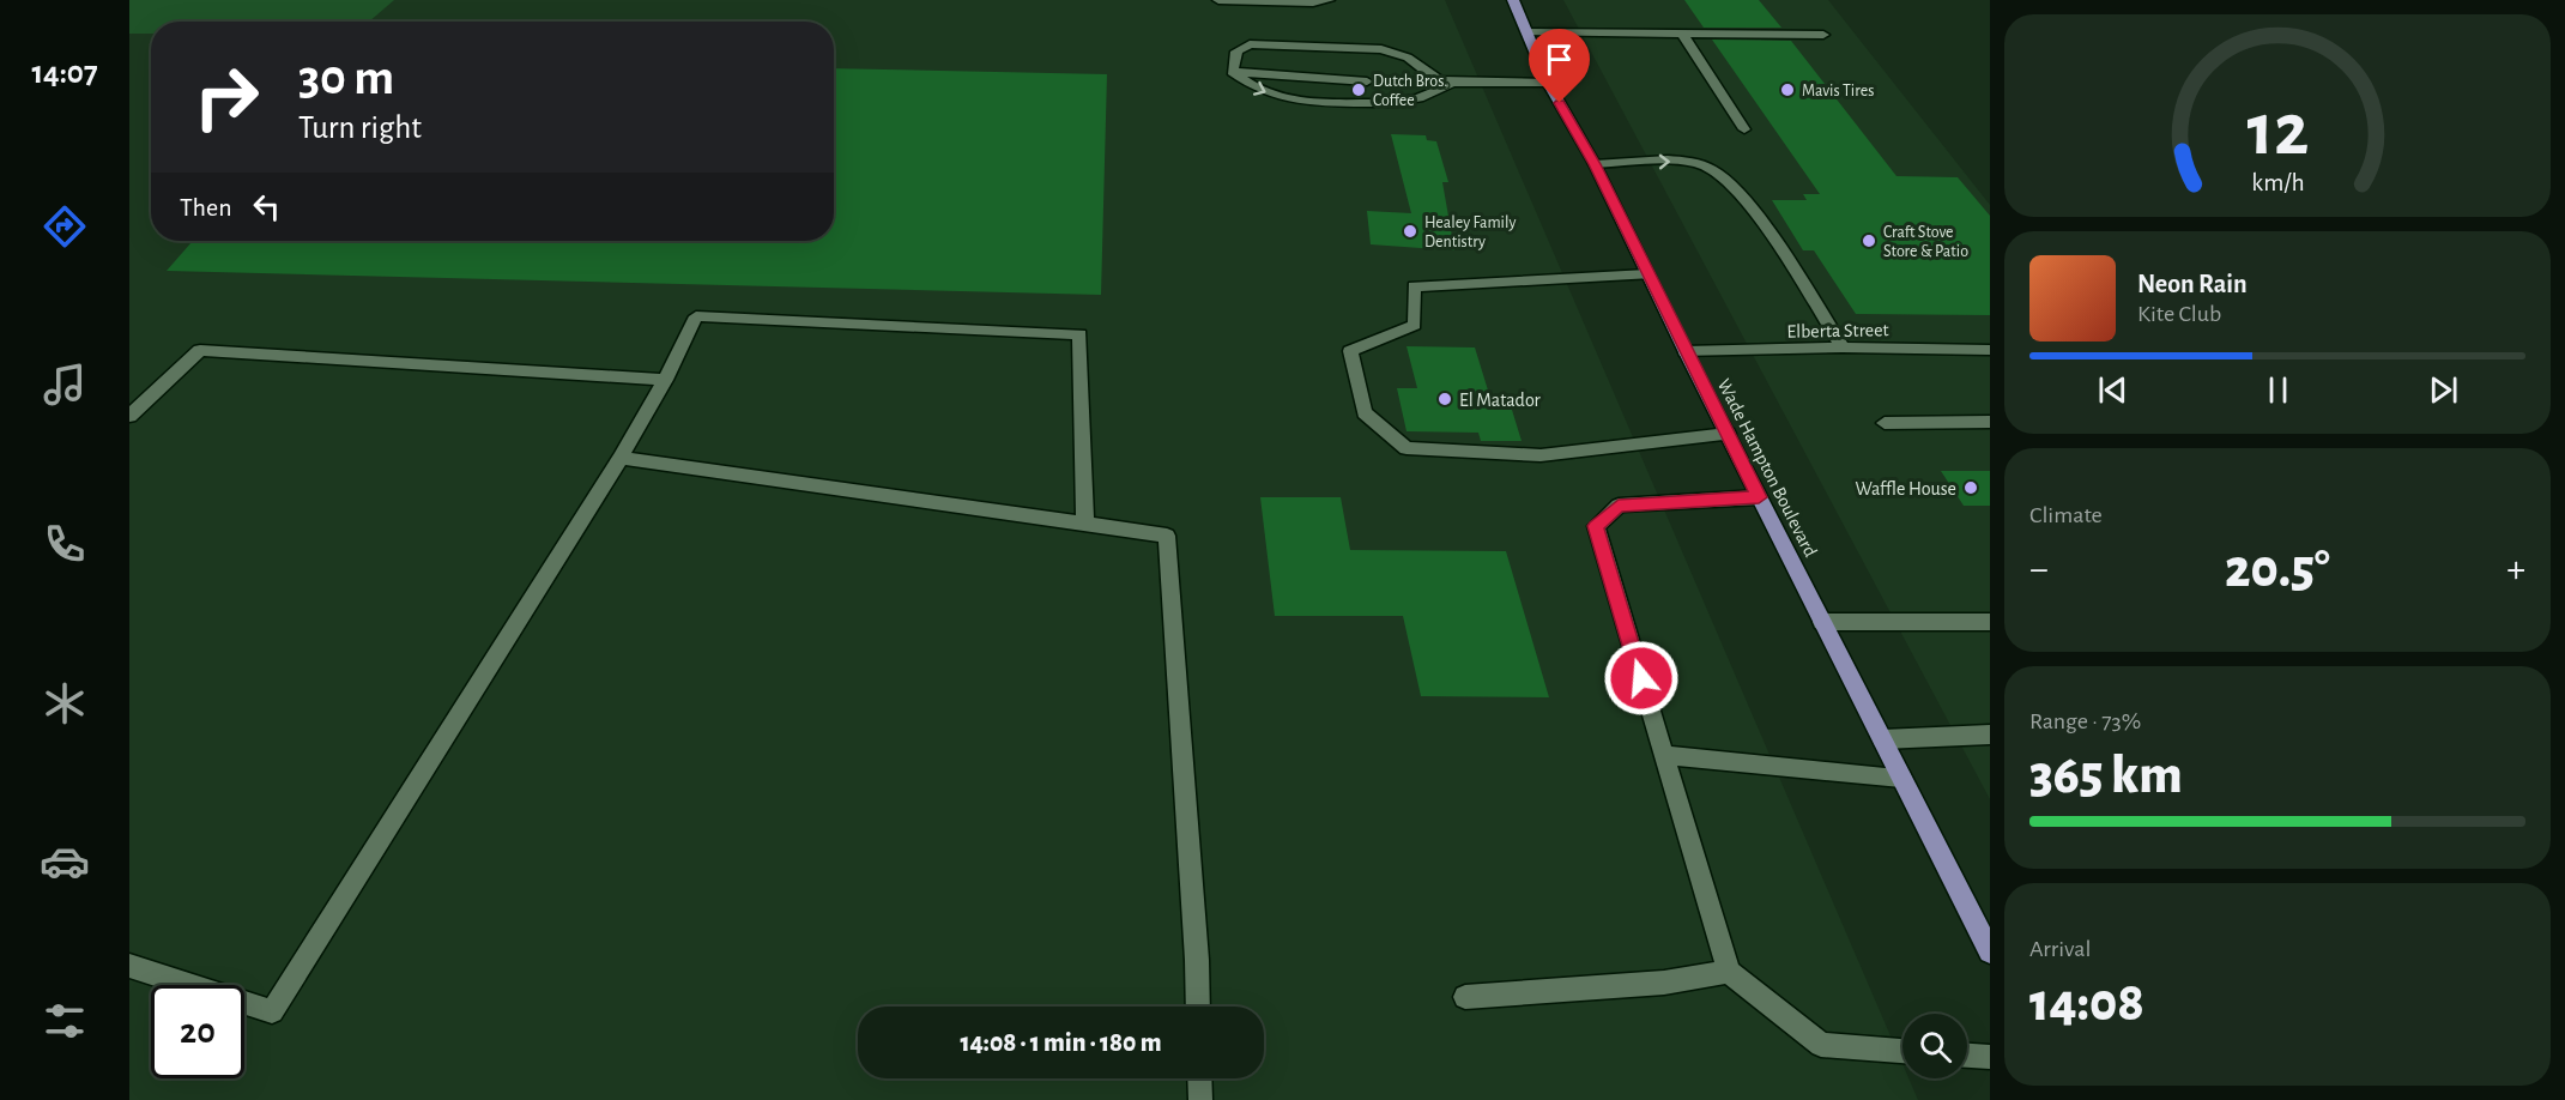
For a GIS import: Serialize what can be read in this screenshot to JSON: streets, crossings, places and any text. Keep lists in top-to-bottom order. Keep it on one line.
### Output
{"streets":{"main road":["Wade Hampton Boulevard"],"street":["Elberta Street"]},"crossings":[["Elberta Street","Wade Hampton Boulevard"]],"places":["Dutch Bros. Coffee","Mavis Tires","Healey Family Dentistry","Craft Stove Store & Patio","El Matador","Waffle House"],"page":{"tabs":"14:07","turn":["30 m","Turn right"],"then":"Then","song":["Neon Rain","Kite Club"],"tile":["Climate",["Range · 73%","365 km"],["Arrival","14:08"]],"heat":["−","20.5°","+"],"limit":"20","trip":"14:08 · 1 min · 180 m","gauge":["12","km/h"]}}
